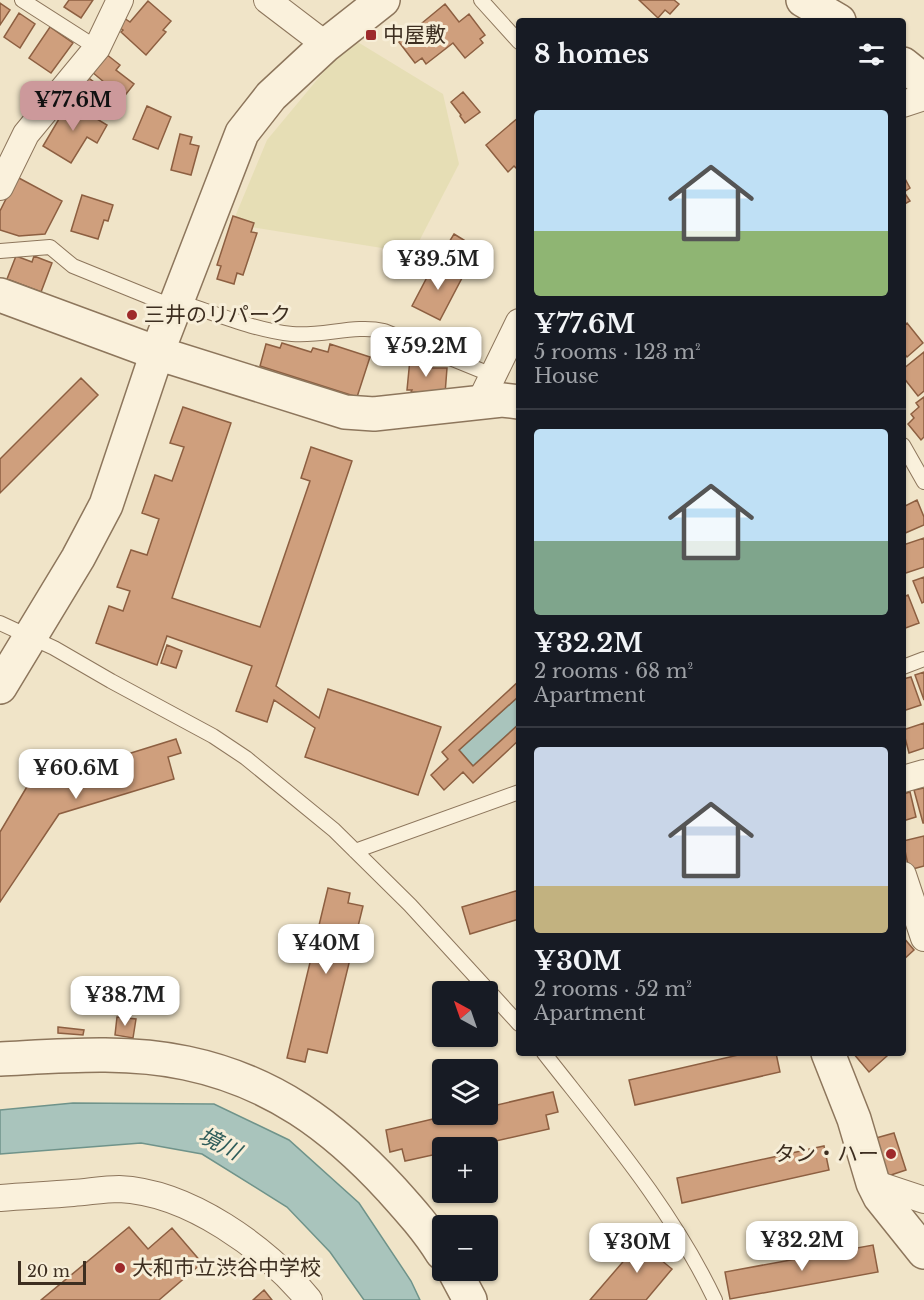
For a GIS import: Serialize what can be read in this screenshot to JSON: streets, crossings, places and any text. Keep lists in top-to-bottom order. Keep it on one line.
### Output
{"water":["境川"],"places":{"transit":["中屋敷"],"other":["三井のリパーク","タン・ハー","大和市立渋谷中学校"]},"scale_bar":"20 m","north":"top left","page":{"heading":"8 homes","price":["¥77.6M","¥39.5M","¥59.2M","¥60.6M","¥40M","¥38.7M","¥32.2M","¥30M"],"list":[{"name":"¥77.6M","note":"5 rooms · 123 m² · House"},{"name":"¥32.2M","note":"2 rooms · 68 m² · Apartment"},{"name":"¥30M","note":"2 rooms · 52 m² · Apartment"}],"map_buttons":["+","−"],"scale":"20 m"}}
